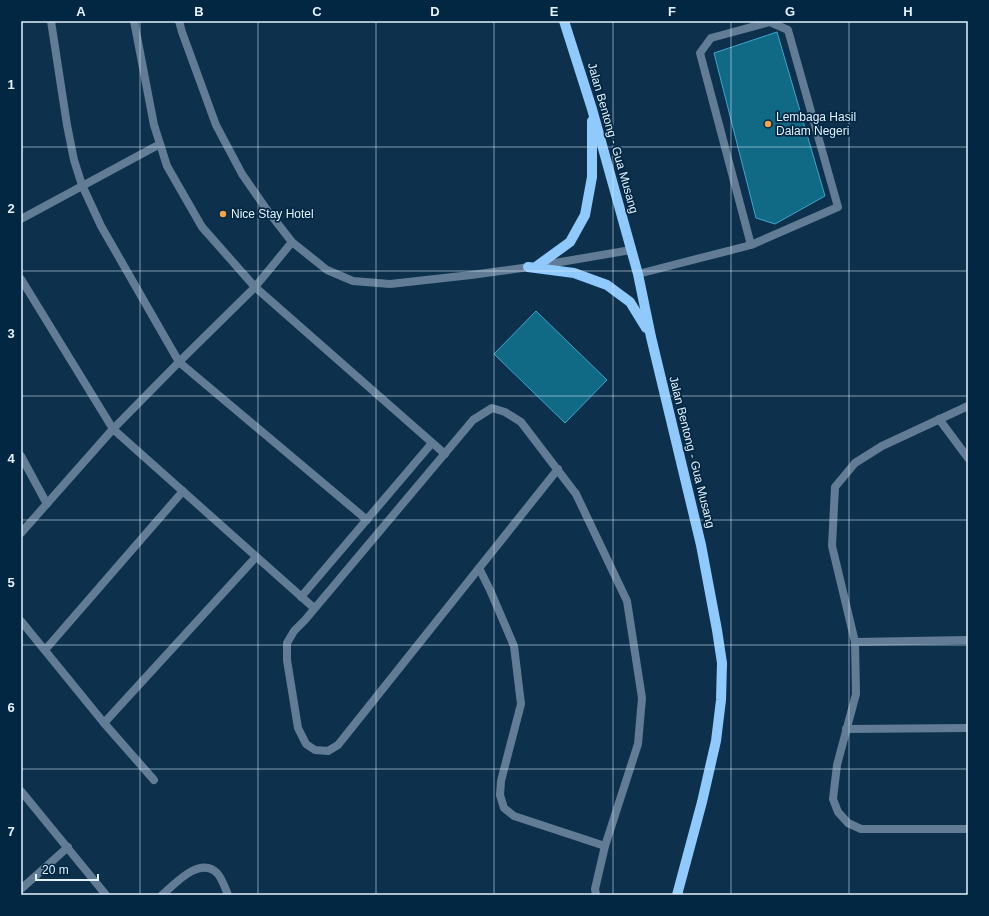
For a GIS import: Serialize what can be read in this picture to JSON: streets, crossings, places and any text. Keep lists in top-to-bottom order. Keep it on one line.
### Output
{"streets":{"main road":["Jalan Bentong - Gua Musang"]},"places":["Lembaga Hasil Dalam Negeri","Nice Stay Hotel"],"scale_bar":"20 m","grid":{"columns":["A","B","C","D","E","F","G","H"],"rows":["1","2","3","4","5","6","7"]}}
